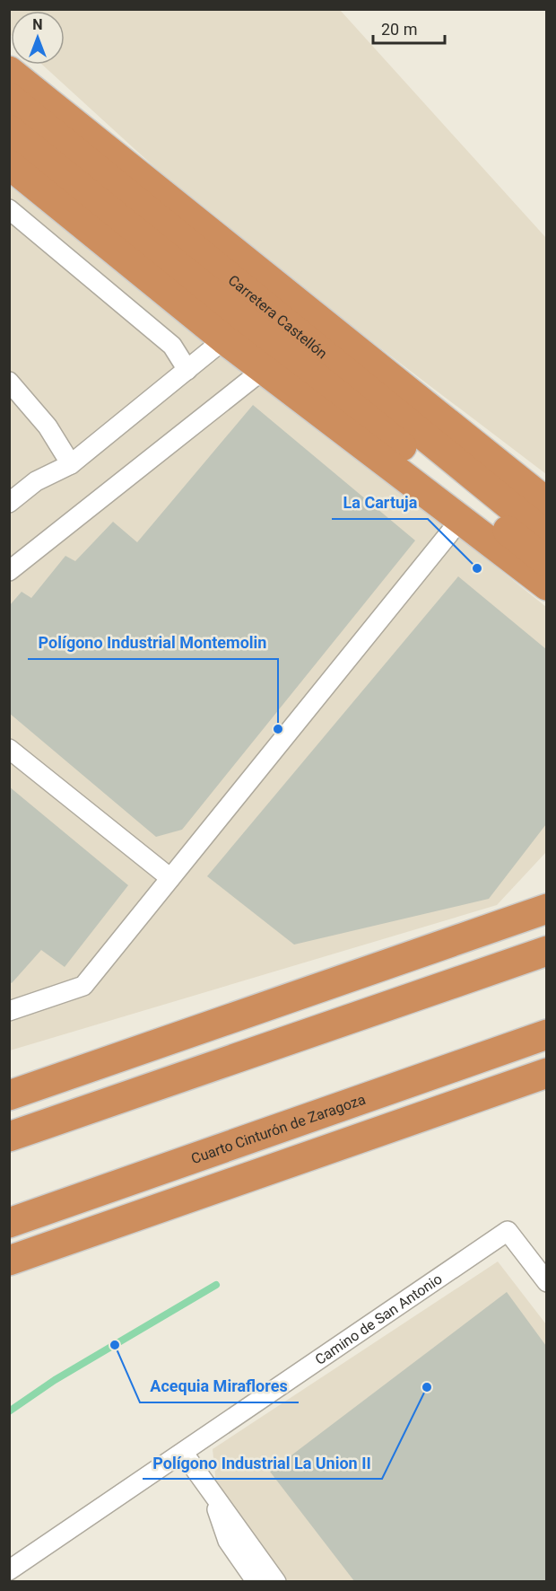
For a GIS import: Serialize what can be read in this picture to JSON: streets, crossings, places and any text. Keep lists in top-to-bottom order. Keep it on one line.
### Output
{"streets":{"highway":["Carretera Castellón","Cuarto Cinturón de Zaragoza"],"street":["Camino de San Antonio"]},"places":["La Cartuja","Polígono Industrial Montemolin","Acequia Miraflores","Polígono Industrial La Union II"],"scale_bar":"20 m","north":"top"}
